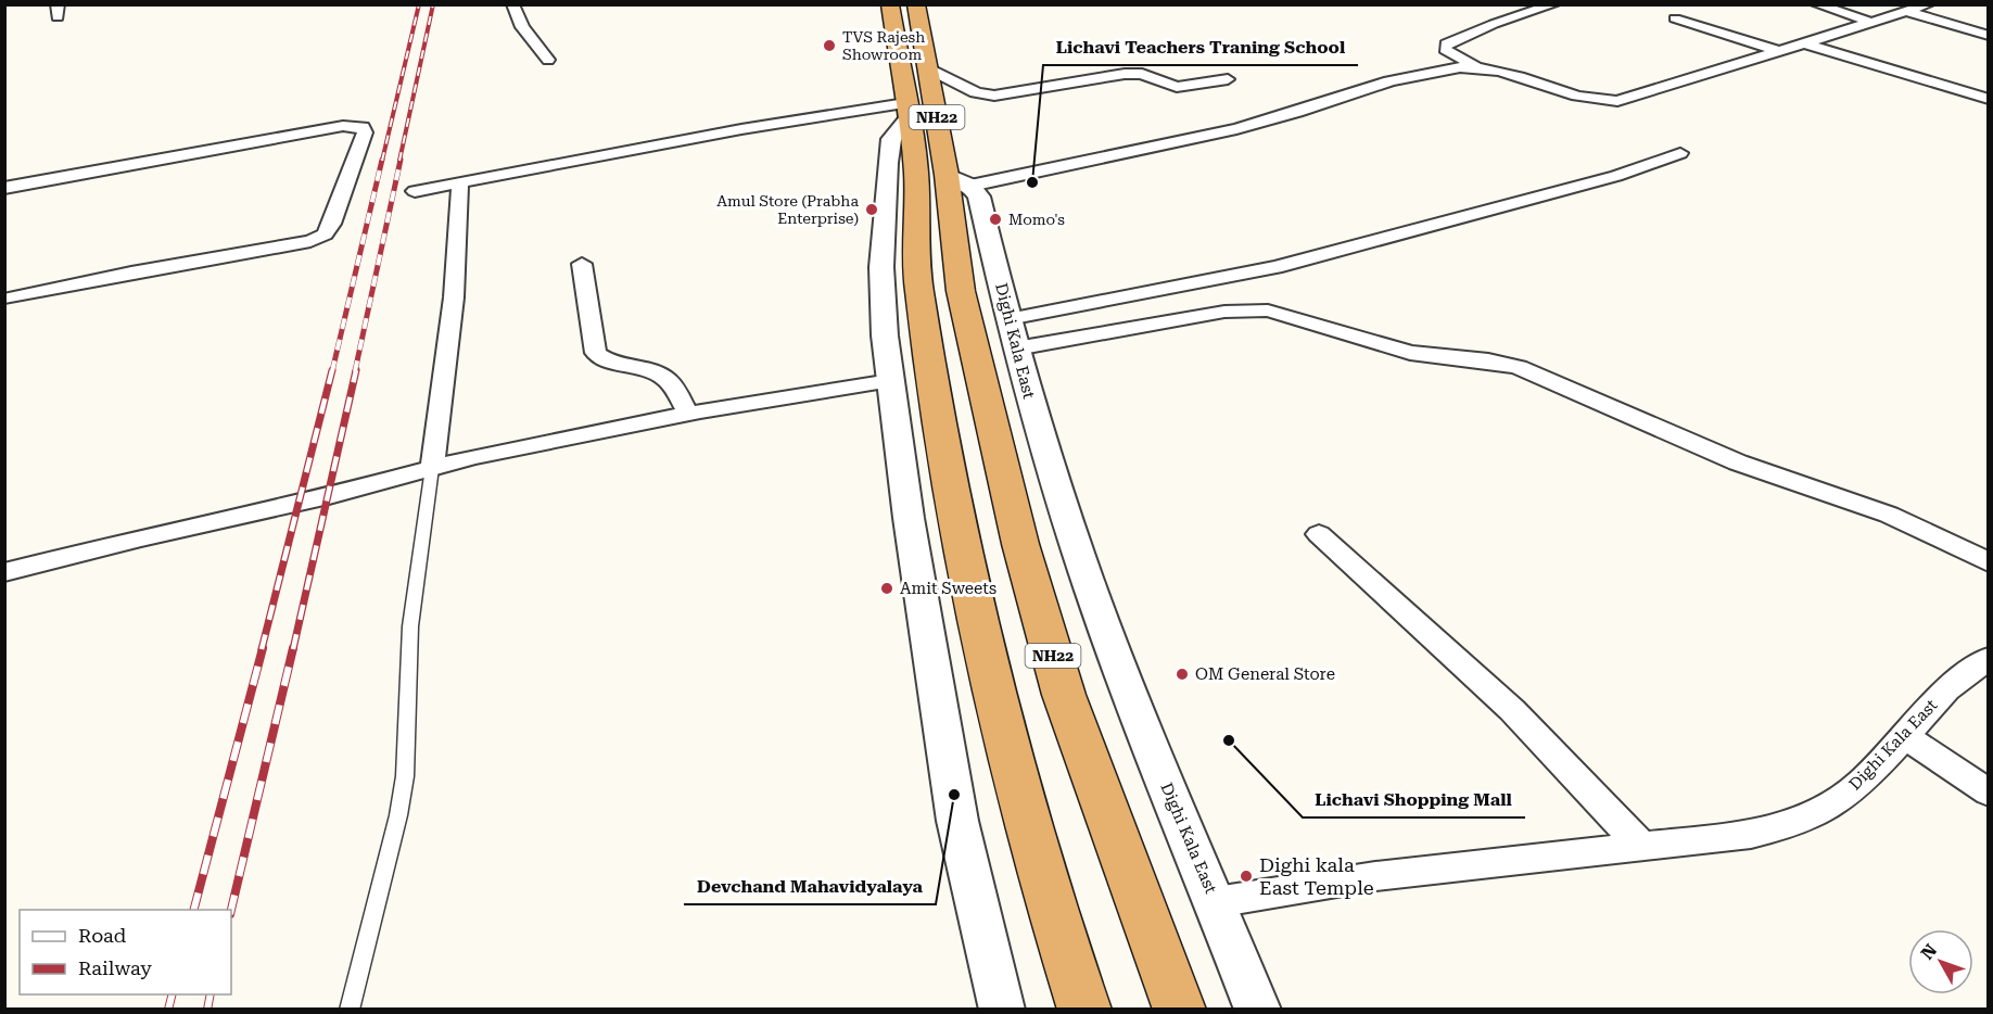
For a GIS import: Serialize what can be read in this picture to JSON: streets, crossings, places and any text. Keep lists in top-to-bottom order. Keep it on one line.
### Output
{"streets":{"highway":["NH22"],"street":["Dighi Kala East"]},"crossings":[["NH22","Dighi Kala East"]],"places":["TVS Rajesh Showroom","Lichavi Teachers Traning School","Amul Store (Prabha Enterprise)","Momo's","Amit Sweets","OM General Store","Lichavi Shopping Mall","Devchand Mahavidyalaya","Dighi kala East Temple"],"legend":["Road","Railway"],"north":"top left"}
